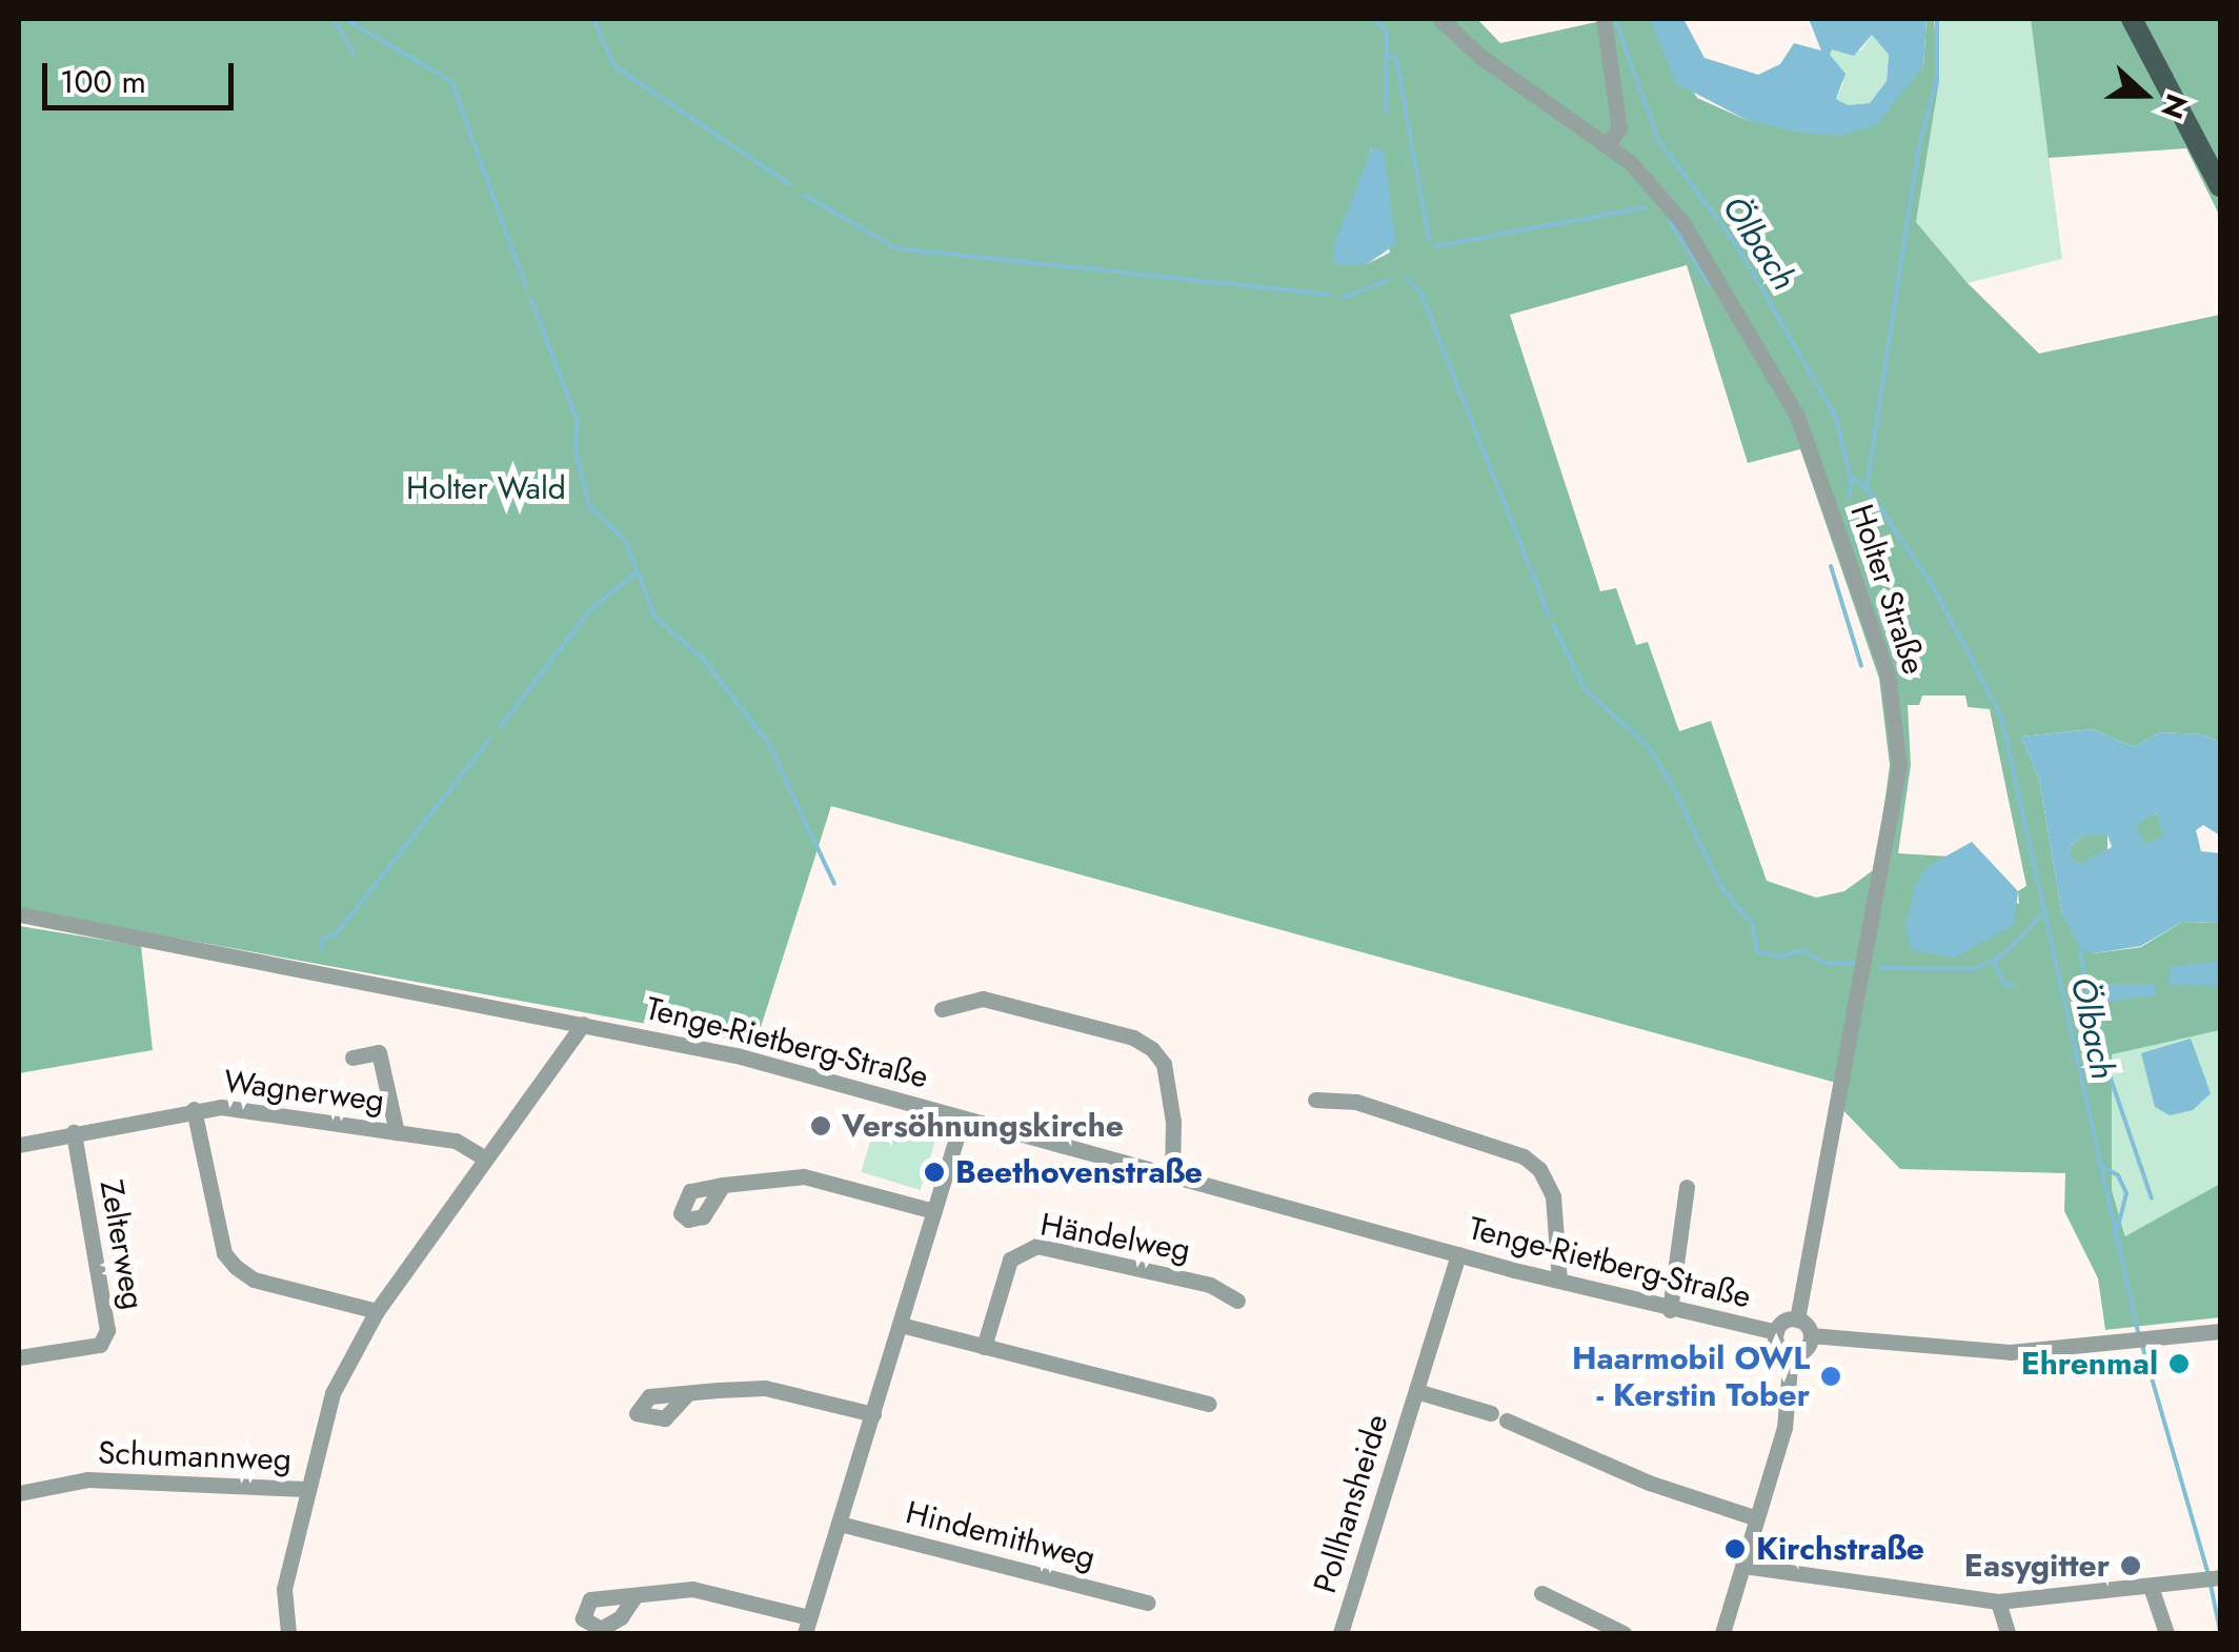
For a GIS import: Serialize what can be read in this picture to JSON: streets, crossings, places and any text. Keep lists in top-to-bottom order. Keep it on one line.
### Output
{"streets":{"street":["Holter Straße","Tenge-Rietberg-Straße","Wagnerweg","Händelweg","Zelterweg","Schumannweg","Pollhansheide","Hindemithweg"]},"crossings":[["Holter Straße","Tenge-Rietberg-Straße"],["Tenge-Rietberg-Straße","Pollhansheide"],["Wagnerweg","Zelterweg"]],"water":["Ölbach"],"parks":["Holter Wald"],"places":["Versöhnungskirche","Beethovenstraße","Ehrenmal","Haarmobil OWL - Kerstin Tober","Kirchstraße","Easygitter"],"scale_bar":"100 m","north":"right"}
